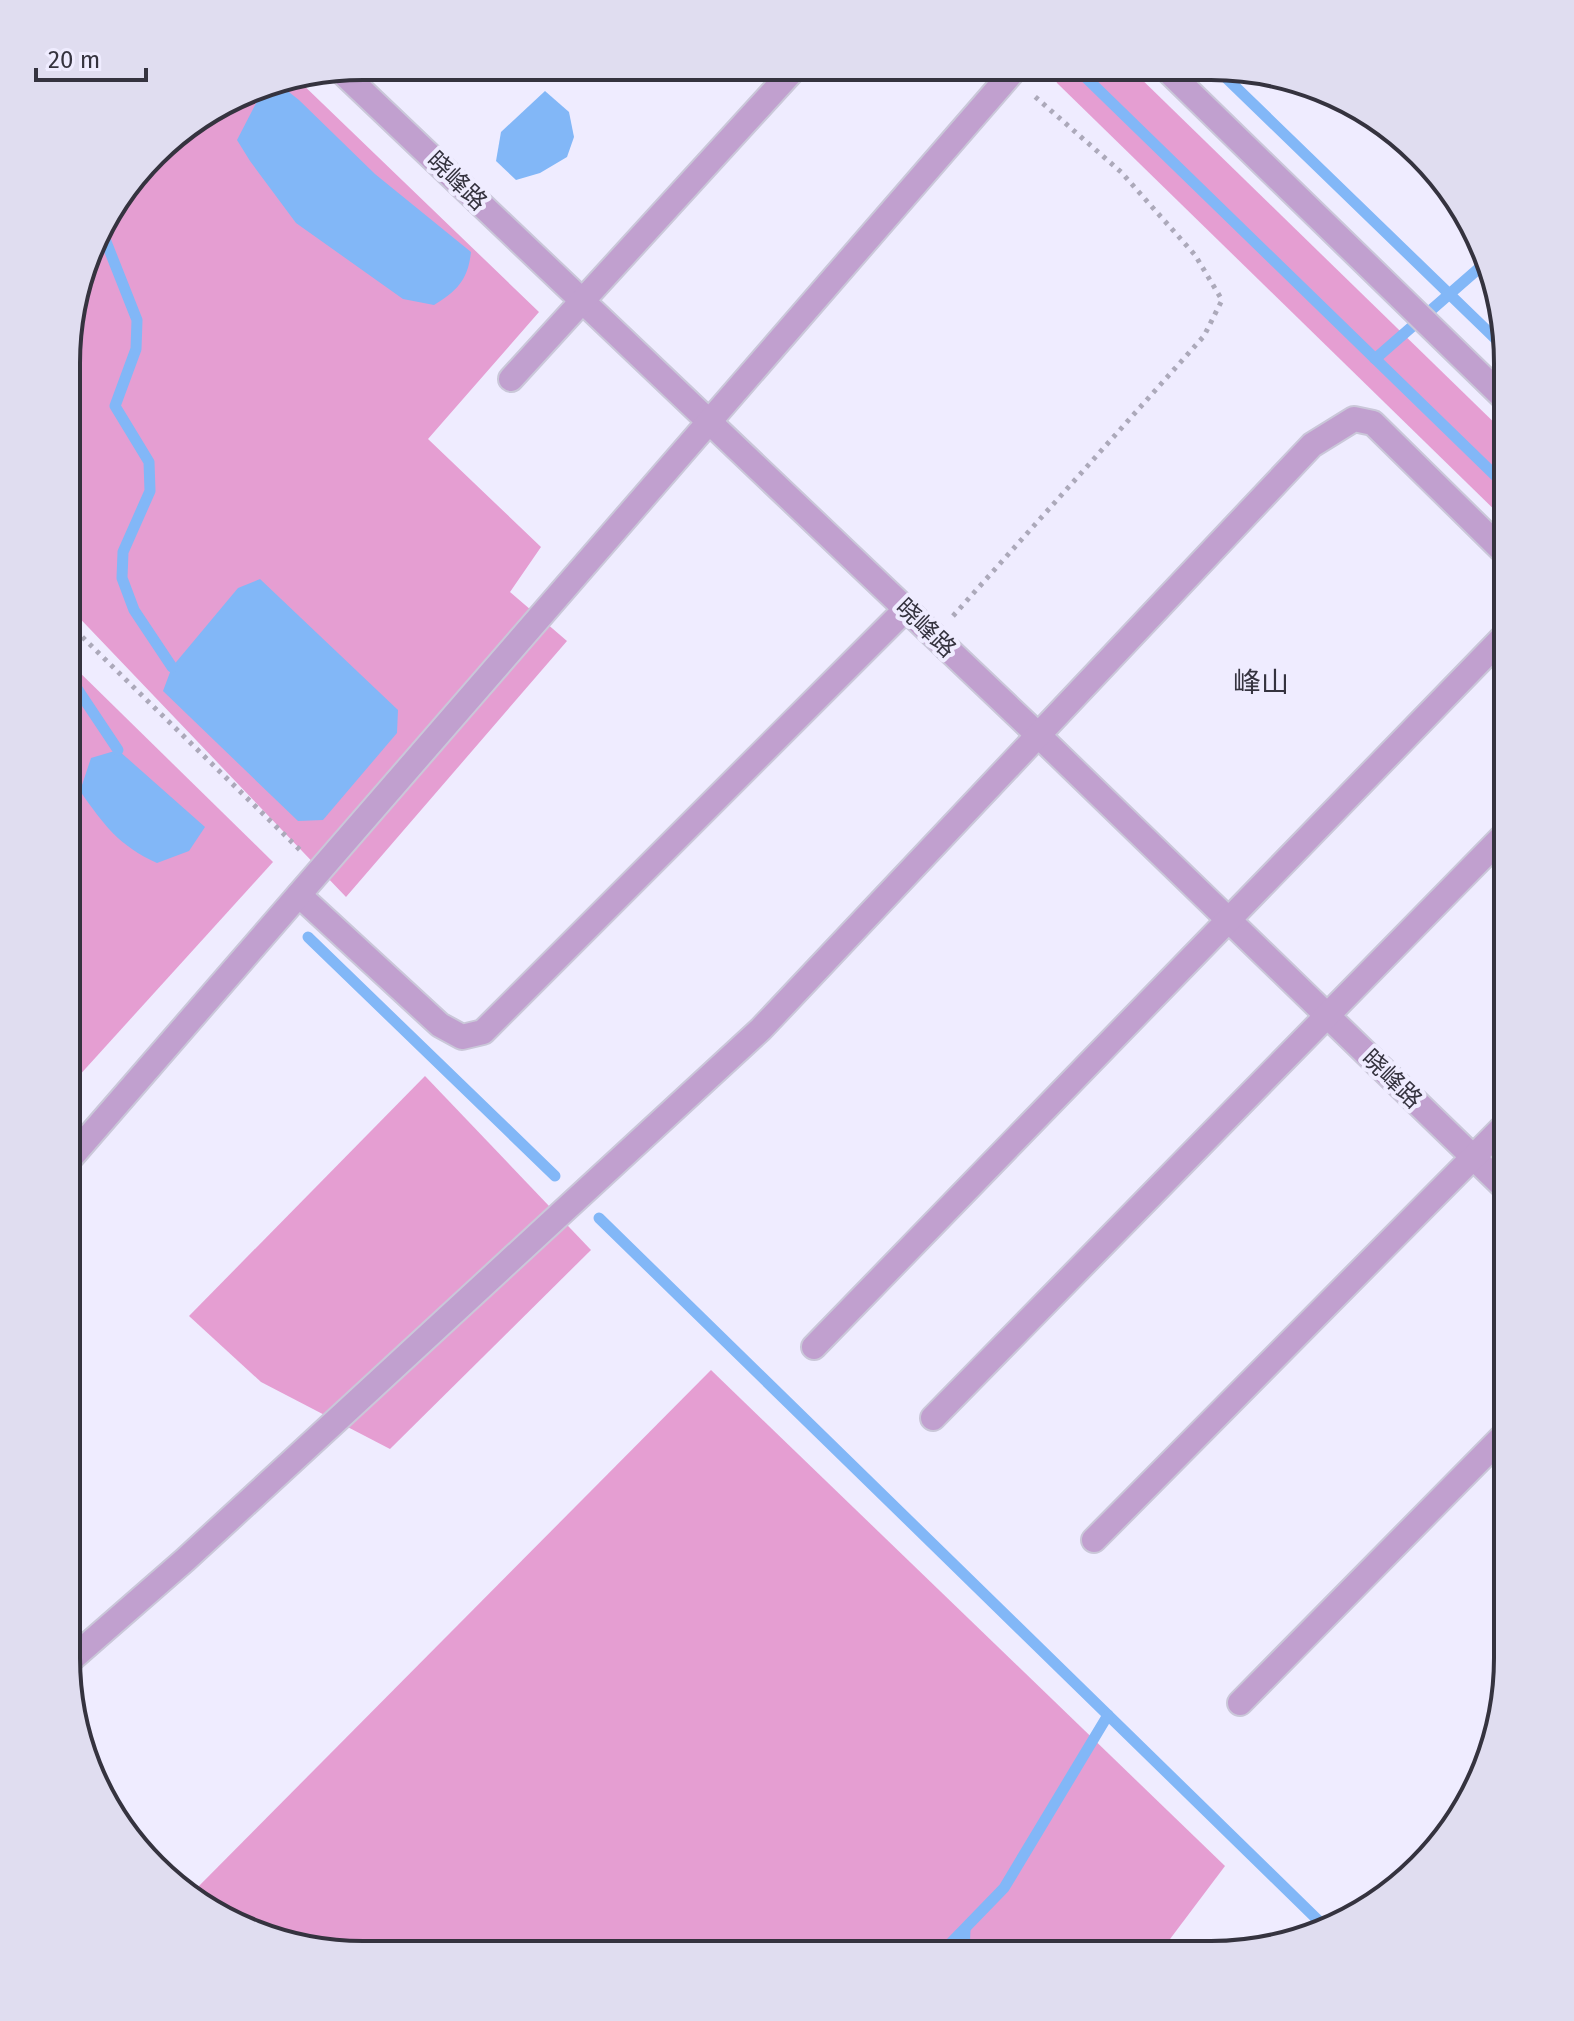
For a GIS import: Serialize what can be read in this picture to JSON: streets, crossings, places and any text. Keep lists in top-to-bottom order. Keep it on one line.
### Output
{"streets":{"street":["晓峰路"]},"districts":["峰山"],"scale_bar":"20 m"}
